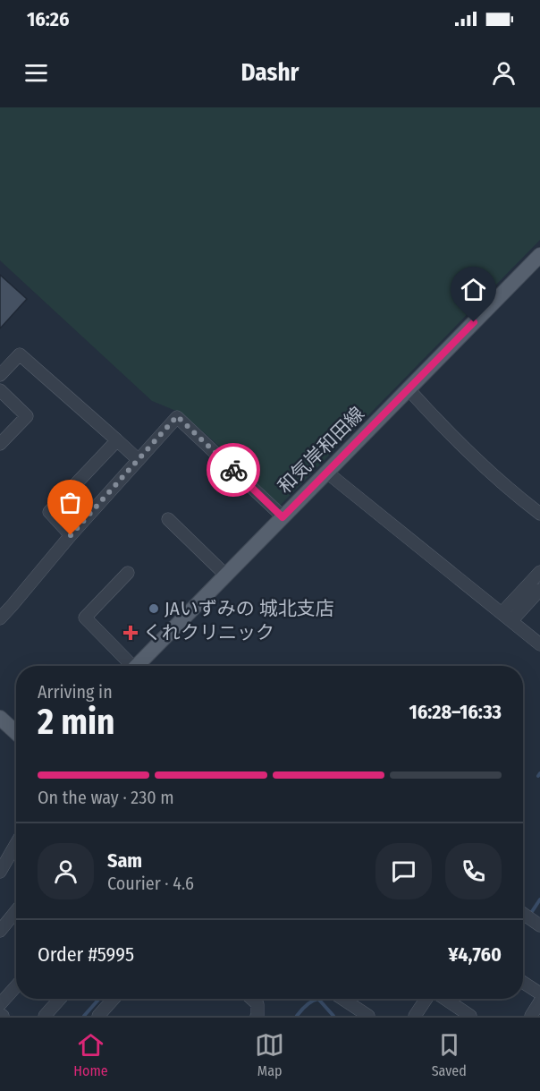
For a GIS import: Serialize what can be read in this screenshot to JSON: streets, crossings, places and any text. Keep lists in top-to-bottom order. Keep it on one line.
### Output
{"streets":{"main road":["和気岸和田線"]},"places":{"other":["JAいずみの 城北支店"],"health":["くれクリニック"]},"page":{"status":"16:26","header":"Dashr","heading":["2 min","Arriving in","16:28–16:33"],"panel":["Sam","Courier · 4.6","Order #5995","¥4,760"],"bar":"On the way · 230 m","tabs":["Home","Map","Saved"]}}
